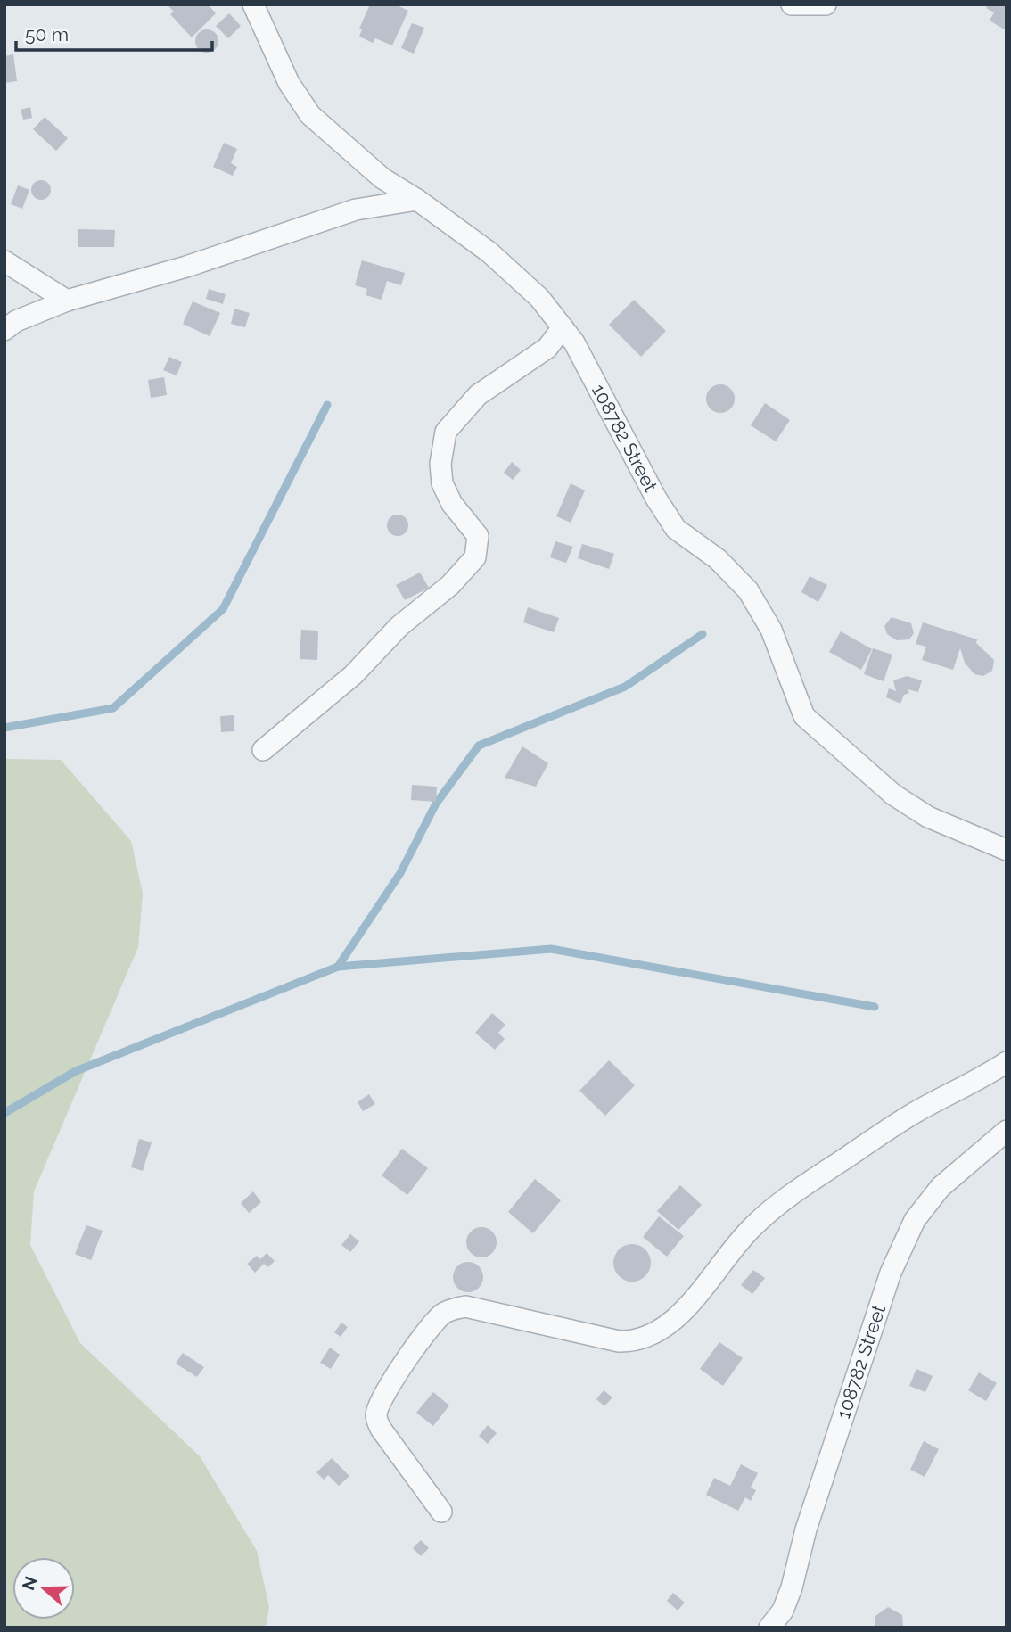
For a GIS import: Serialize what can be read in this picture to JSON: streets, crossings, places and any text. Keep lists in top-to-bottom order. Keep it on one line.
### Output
{"streets":{"street":["108782 Street"]},"scale_bar":"50 m","north":"left"}
